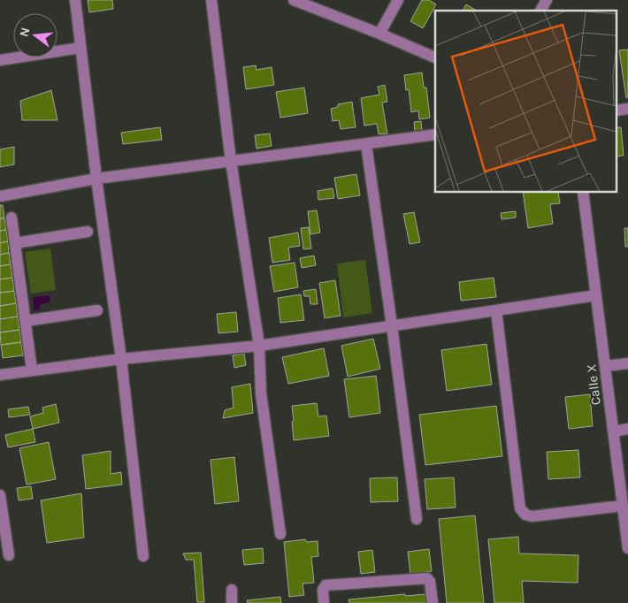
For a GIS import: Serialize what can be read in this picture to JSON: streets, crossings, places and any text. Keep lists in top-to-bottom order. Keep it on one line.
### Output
{"streets":{"street":["Calle X"]},"north":"left"}
